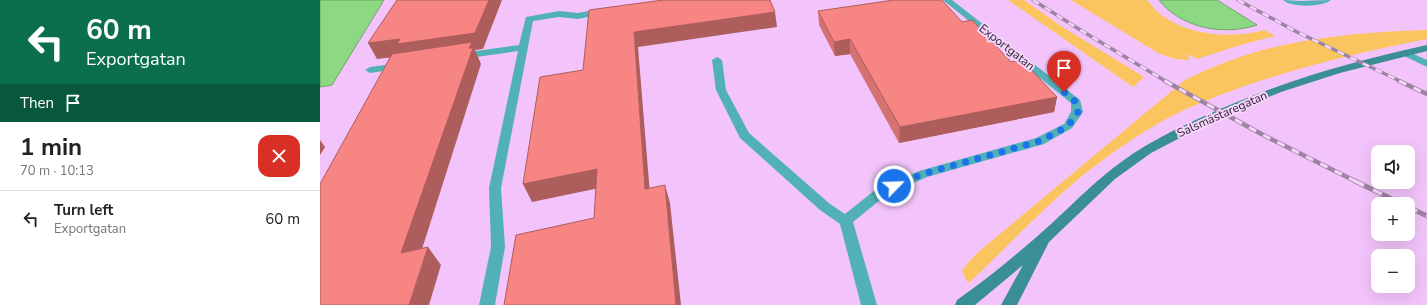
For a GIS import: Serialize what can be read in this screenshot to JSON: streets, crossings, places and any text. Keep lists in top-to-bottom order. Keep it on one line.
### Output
{"streets":{"street":["Salsmästaregatan"],"lane":["Exportgatan"]},"page":{"turn":["60 m","Exportgatan"],"then":"Then","heading":["1 min","70 m · 10:13"],"map_buttons":["+","−"],"list":[{"name":"Turn left","note":"Exportgatan","value":"60 m"}]}}
